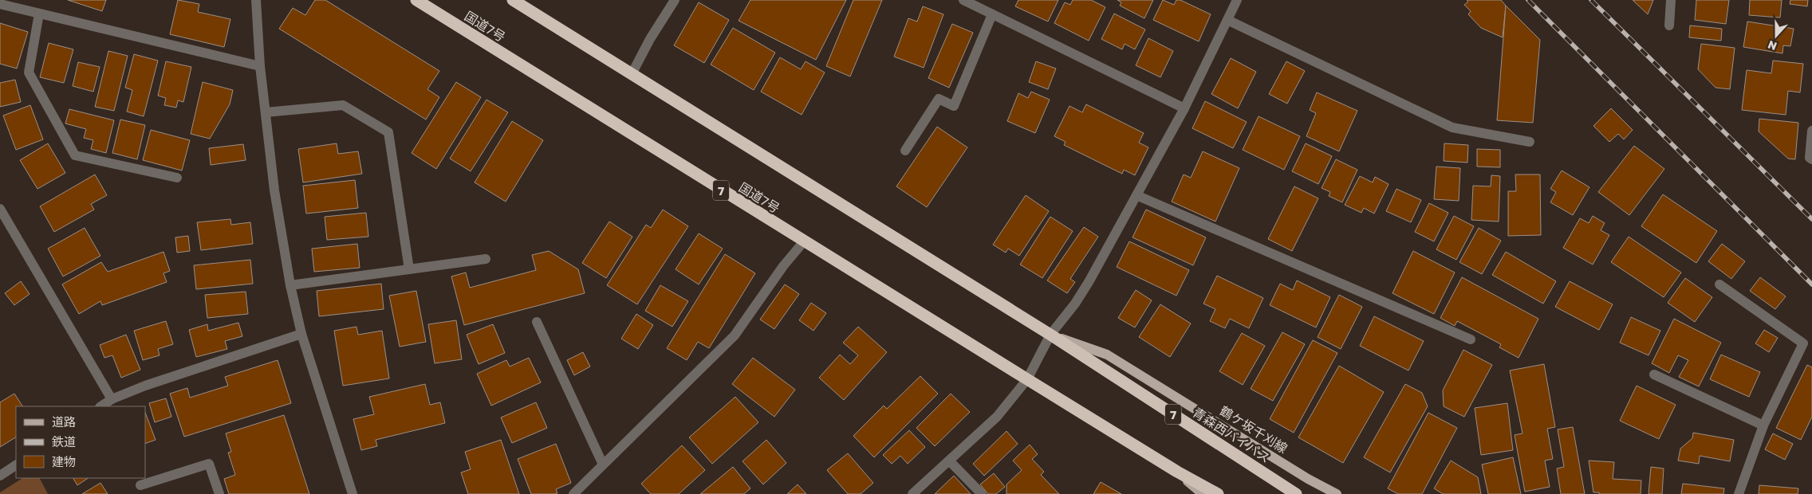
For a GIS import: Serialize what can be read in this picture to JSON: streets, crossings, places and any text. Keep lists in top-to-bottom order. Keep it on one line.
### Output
{"streets":{"highway":["国道7号","7","青森西バイパス"],"main road":["鶴ケ坂千刈線"]},"crossings":[["国道7号","7"],["7","鶴ケ坂千刈線"],["7","青森西バイパス"],["鶴ケ坂千刈線","青森西バイパス"]],"legend":["道路","鉄道","建物"],"north":"bottom"}
